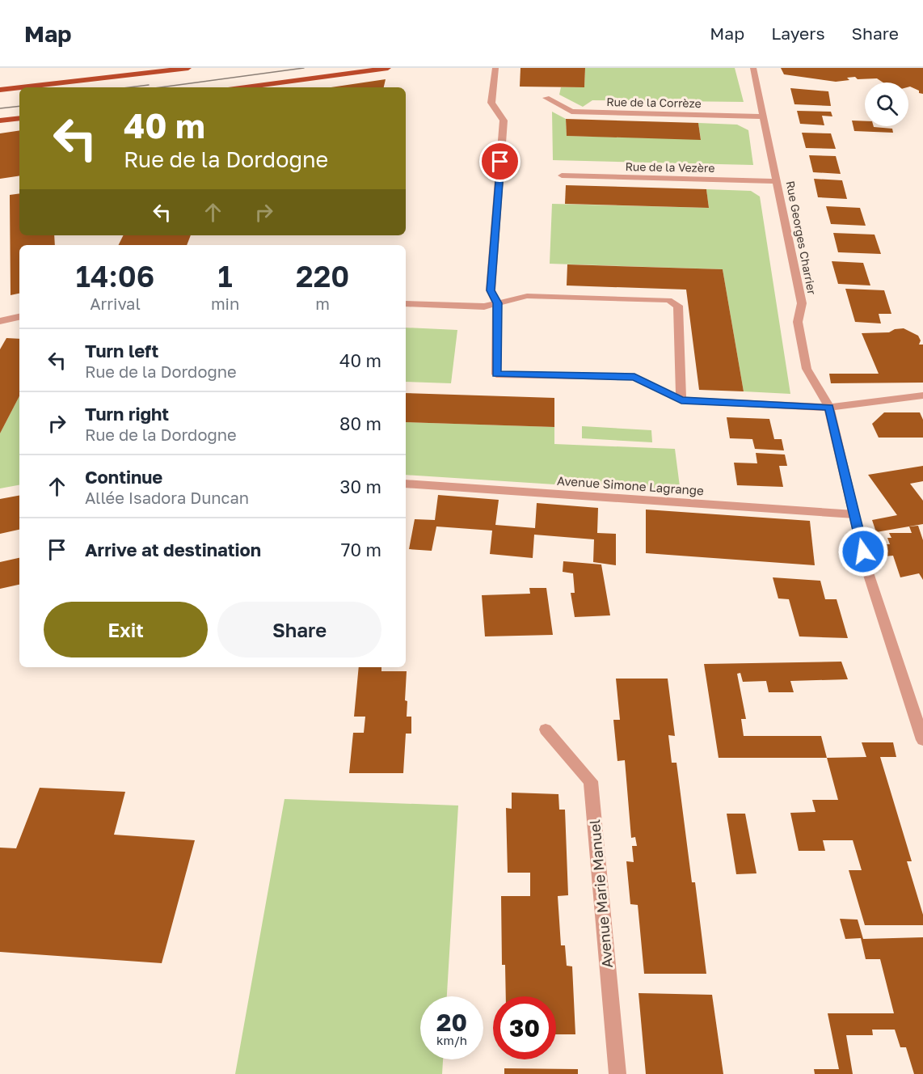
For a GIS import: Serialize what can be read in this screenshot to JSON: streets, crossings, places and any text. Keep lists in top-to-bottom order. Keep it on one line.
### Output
{"streets":{"street":["Rue de la Corrèze","Rue de la Vezère","Rue Georges Charrier","Avenue Simone Lagrange","Avenue Marie Manuel"]},"crossings":[["Rue de la Corrèze","Rue Georges Charrier"],["Rue de la Vezère","Rue Georges Charrier"],["Rue Georges Charrier","Avenue Simone Lagrange"]],"page":{"header":"Map","nav":["Map","Layers","Share"],"turn":["40 m","Rue de la Dordogne"],"eta":["14:06","Arrival","1","min","220","m"],"list":[{"name":"Turn left","note":"Rue de la Dordogne","value":"40 m"},{"name":"Turn right","note":"Rue de la Dordogne","value":"80 m"},{"name":"Continue","note":"Allée Isadora Duncan","value":"30 m"},{"name":"Arrive at destination","value":"70 m"}],"buttons":["Exit","Share"],"speed":"20 km/h","limit":"30"}}
